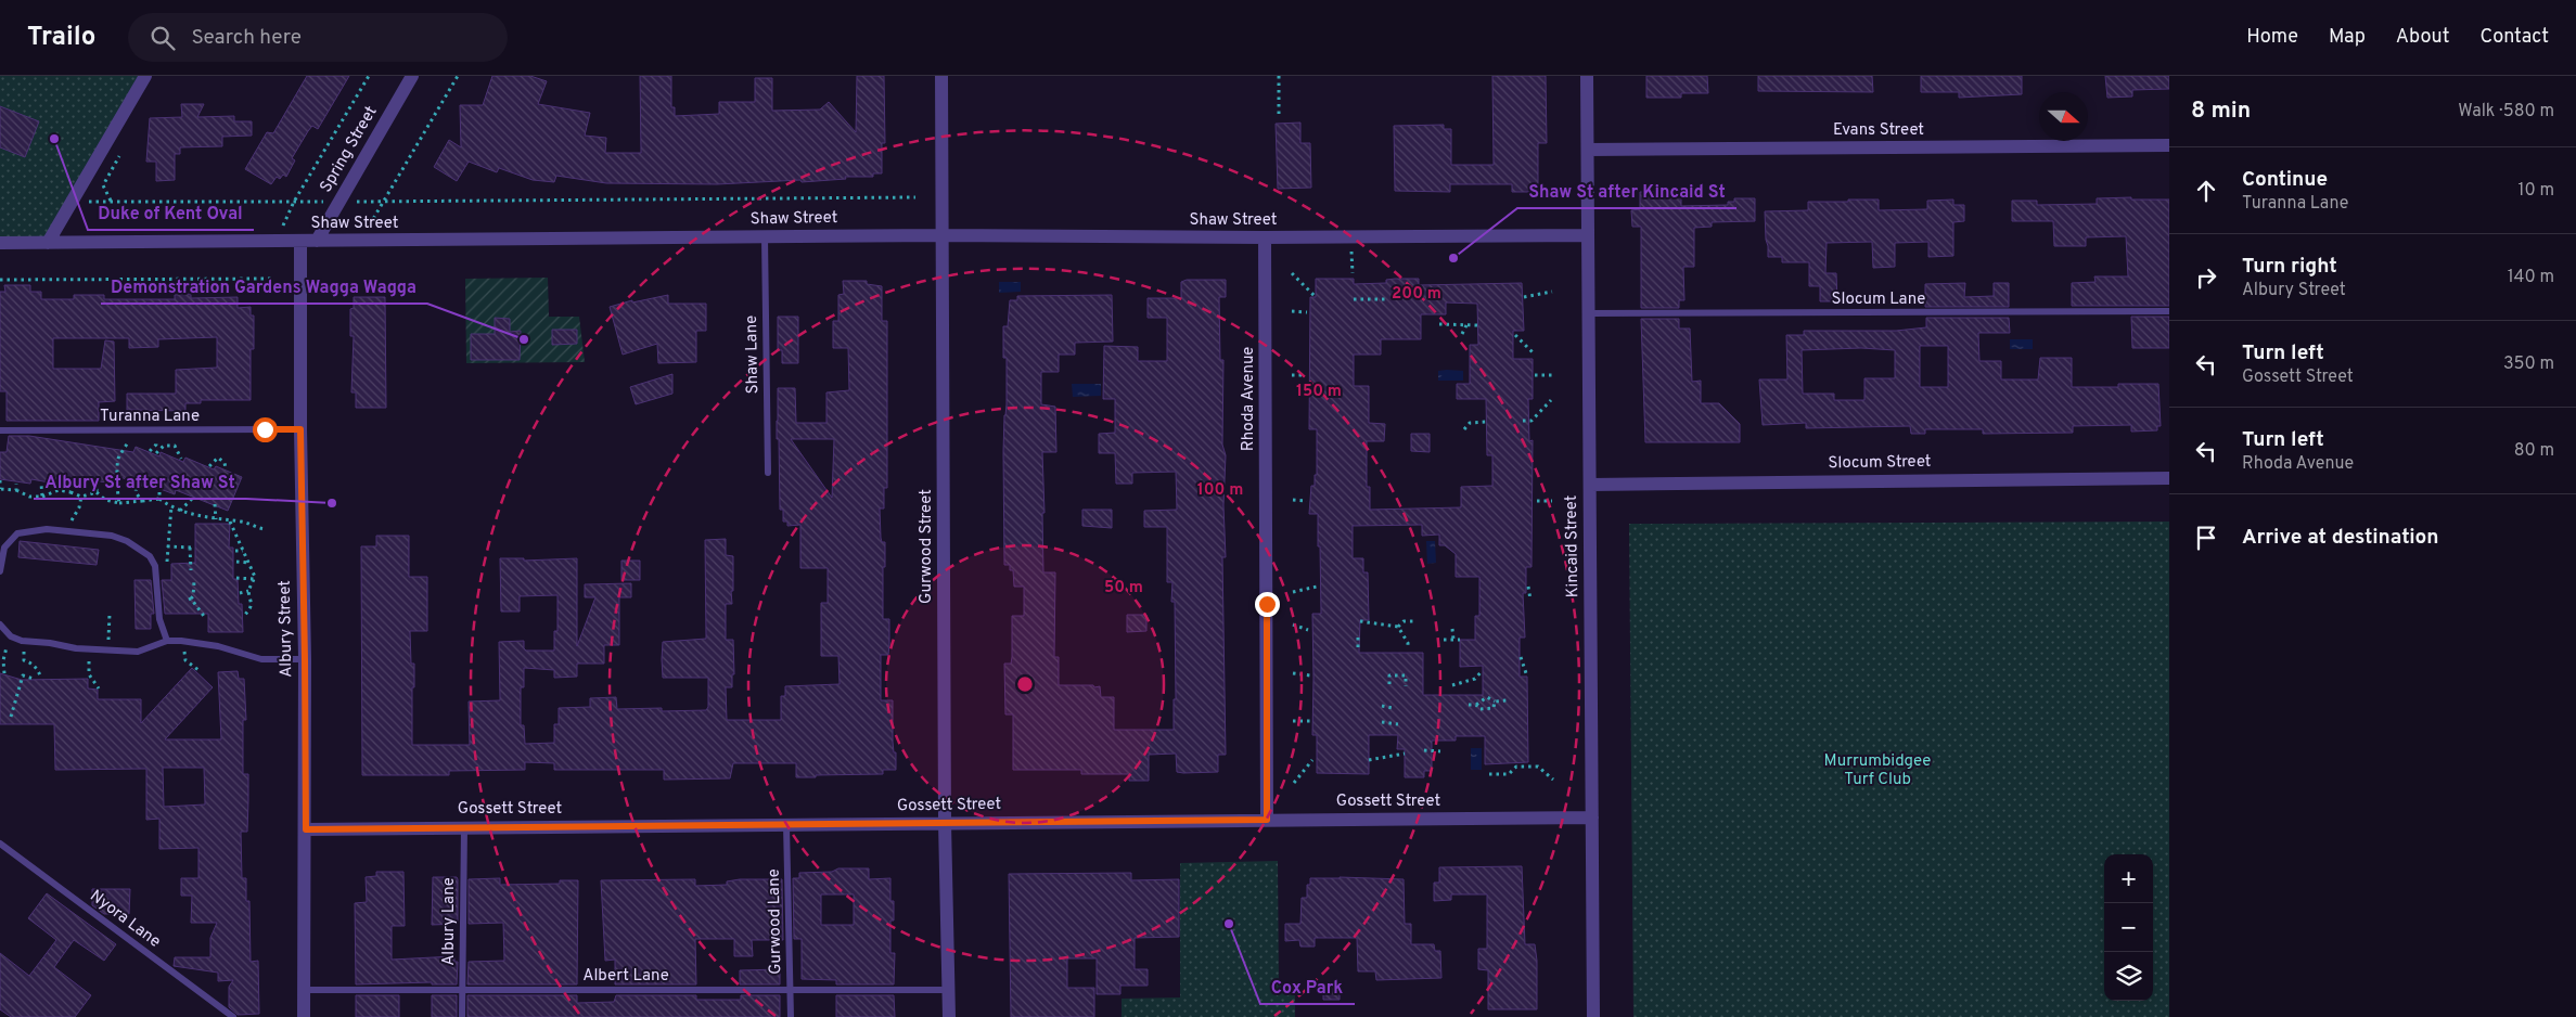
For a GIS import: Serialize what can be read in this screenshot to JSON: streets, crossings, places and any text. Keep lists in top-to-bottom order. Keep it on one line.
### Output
{"streets":{"street":["Evans Street","Spring Street","Shaw Street","Rhoda Avenue","Slocum Street","Gurwood Street","Kincaid Street","Albury Street","Gossett Street"],"lane":["Slocum Lane","Shaw Lane","Turanna Lane","Nyora Lane","Albury Lane","Gurwood Lane","Albert Lane"]},"crossings":[["Evans Street","Kincaid Street"],["Spring Street","Shaw Street"],["Shaw Street","Shaw Lane"],["Shaw Street","Rhoda Avenue"],["Shaw Street","Gurwood Street"],["Shaw Street","Kincaid Street"],["Shaw Street","Albury Street"],["Slocum Lane","Kincaid Street"],["Rhoda Avenue","Gossett Street"],["Turanna Lane","Albury Street"],["Slocum Street","Kincaid Street"],["Gurwood Street","Gossett Street"],["Gurwood Street","Albert Lane"],["Kincaid Street","Gossett Street"],["Albury Street","Gossett Street"],["Albury Street","Albert Lane"],["Gossett Street","Albury Lane"],["Gossett Street","Gurwood Lane"],["Albury Lane","Albert Lane"],["Gurwood Lane","Albert Lane"]],"parks":["Murrumbidgee Turf Club"],"places":["Duke of Kent Oval","Shaw St after Kincaid St","Demonstration Gardens Wagga Wagga","Albury St after Shaw St","Cox Park"],"north":"right","page":{"header":"Trailo","search":"Search here","nav":["Home","Map","About","Contact"],"heading":["8 min","Walk · 580 m"],"list":[["Continue","Turanna Lane","10 m"],["Turn right","Albury Street","140 m"],["Turn left","Gossett Street","350 m"],["Turn left","Rhoda Avenue","80 m"],"Arrive at destination"],"map_buttons":["+","−"]},"rings":["200 m","150 m","100 m","50 m"]}
